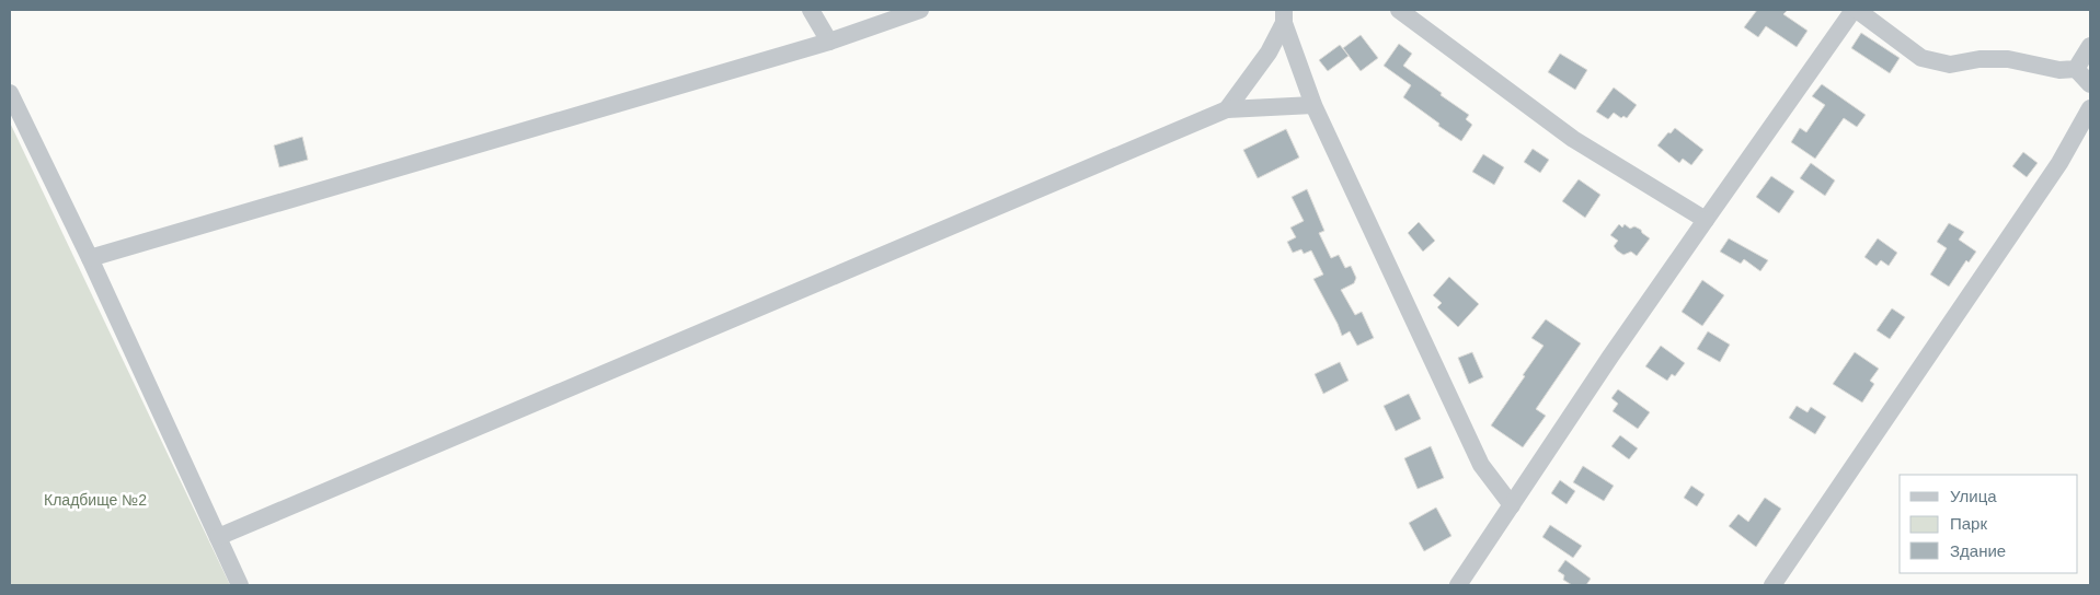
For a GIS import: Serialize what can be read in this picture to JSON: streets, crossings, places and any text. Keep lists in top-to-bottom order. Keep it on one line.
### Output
{"parks":["Кладбище №2"],"legend":["Улица","Парк","Здание"]}
